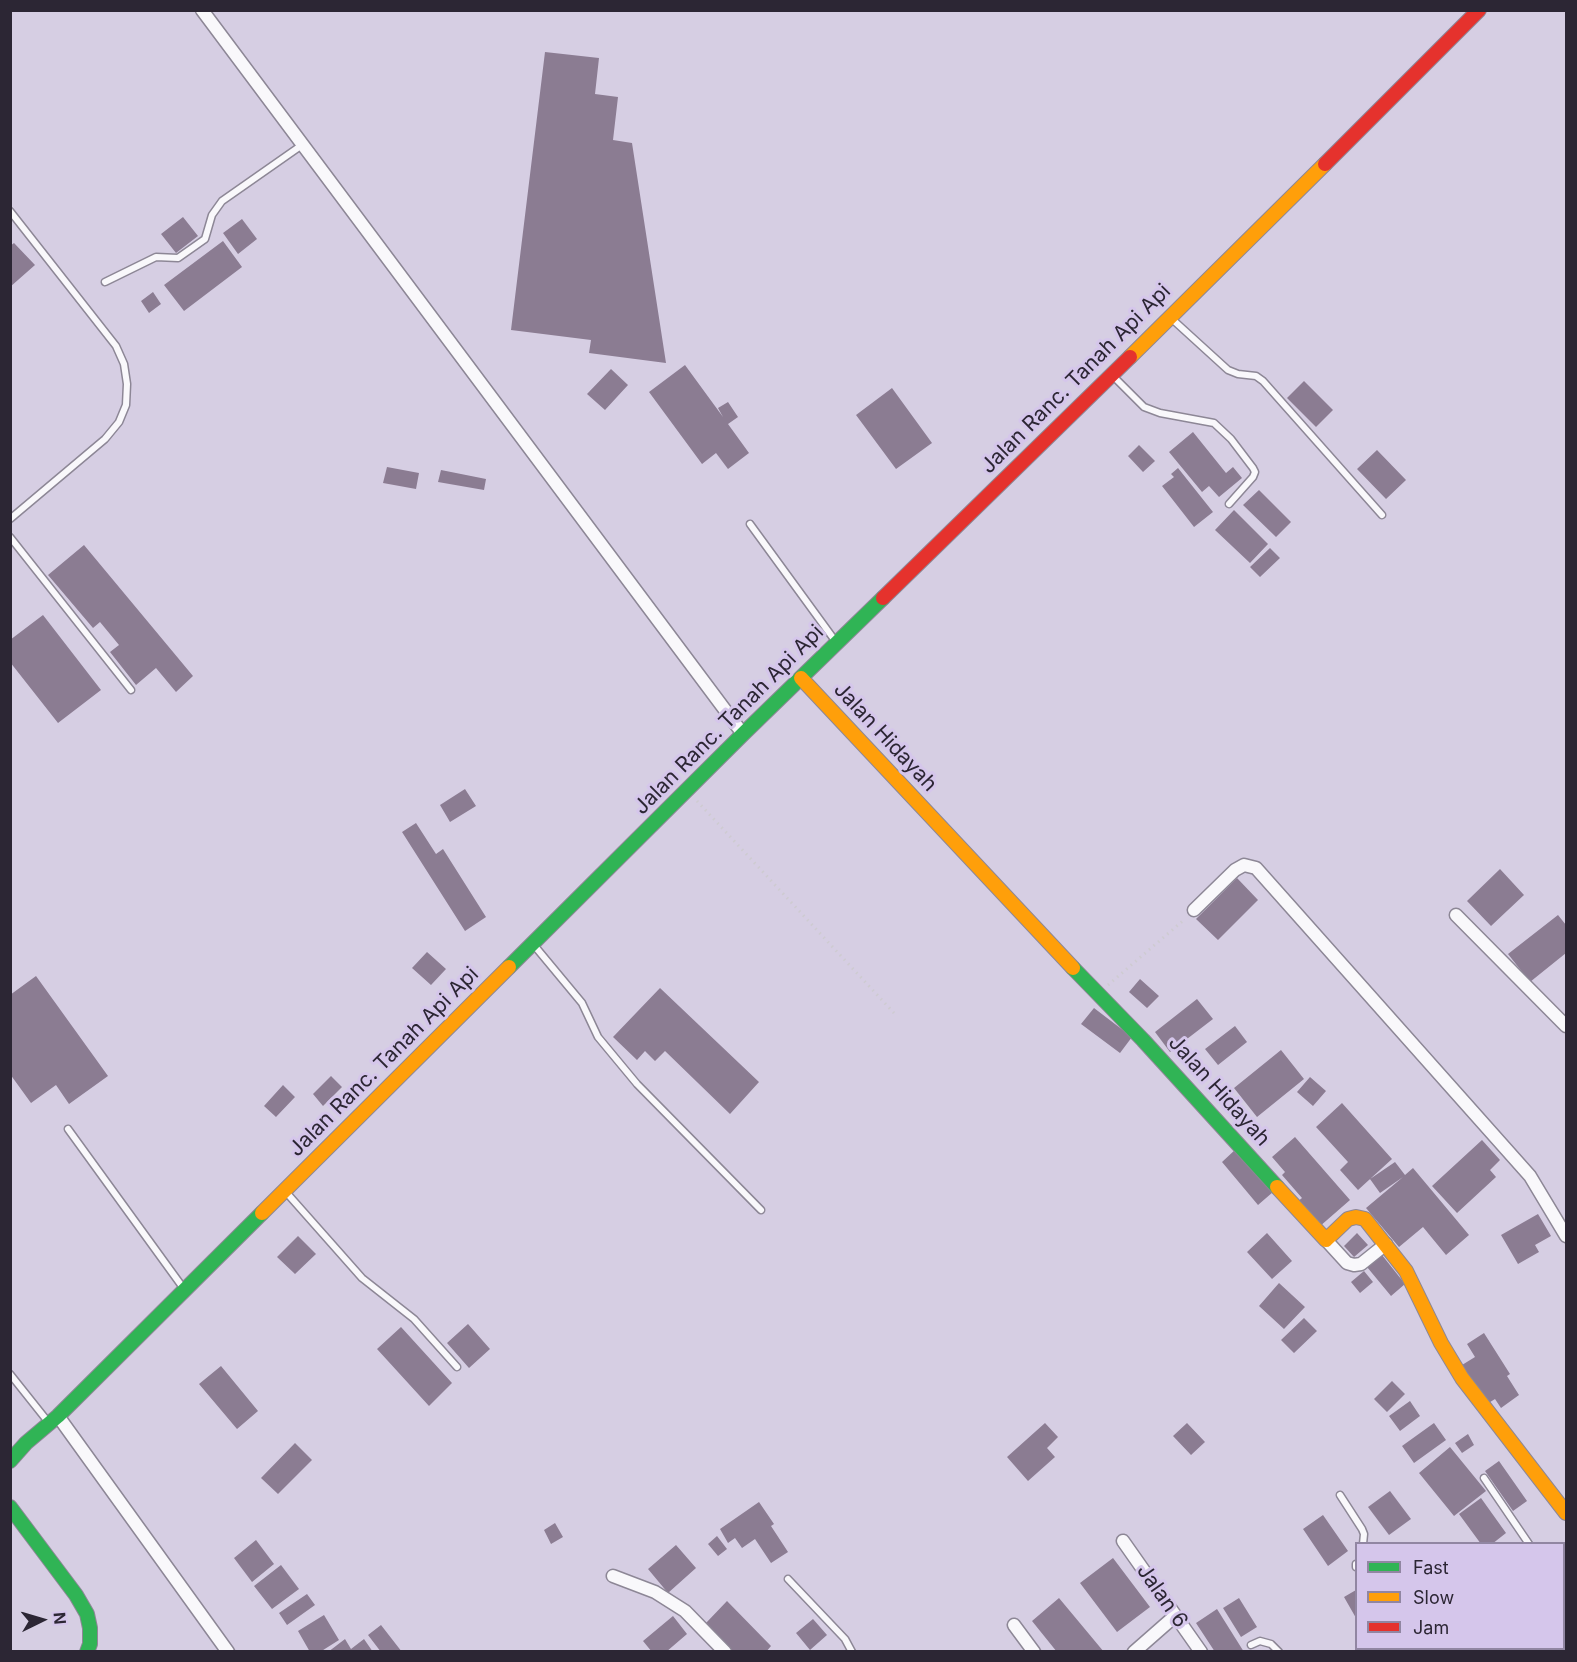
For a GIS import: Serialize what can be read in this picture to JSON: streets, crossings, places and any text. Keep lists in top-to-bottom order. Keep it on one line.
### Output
{"streets":{"main road":["Jalan Ranc. Tanah Api Api","Jalan Hidayah"],"street":["Jalan 6"]},"crossings":[["Jalan Ranc. Tanah Api Api","Jalan Hidayah"]],"legend":["Fast","Slow","Jam"],"north":"right"}
